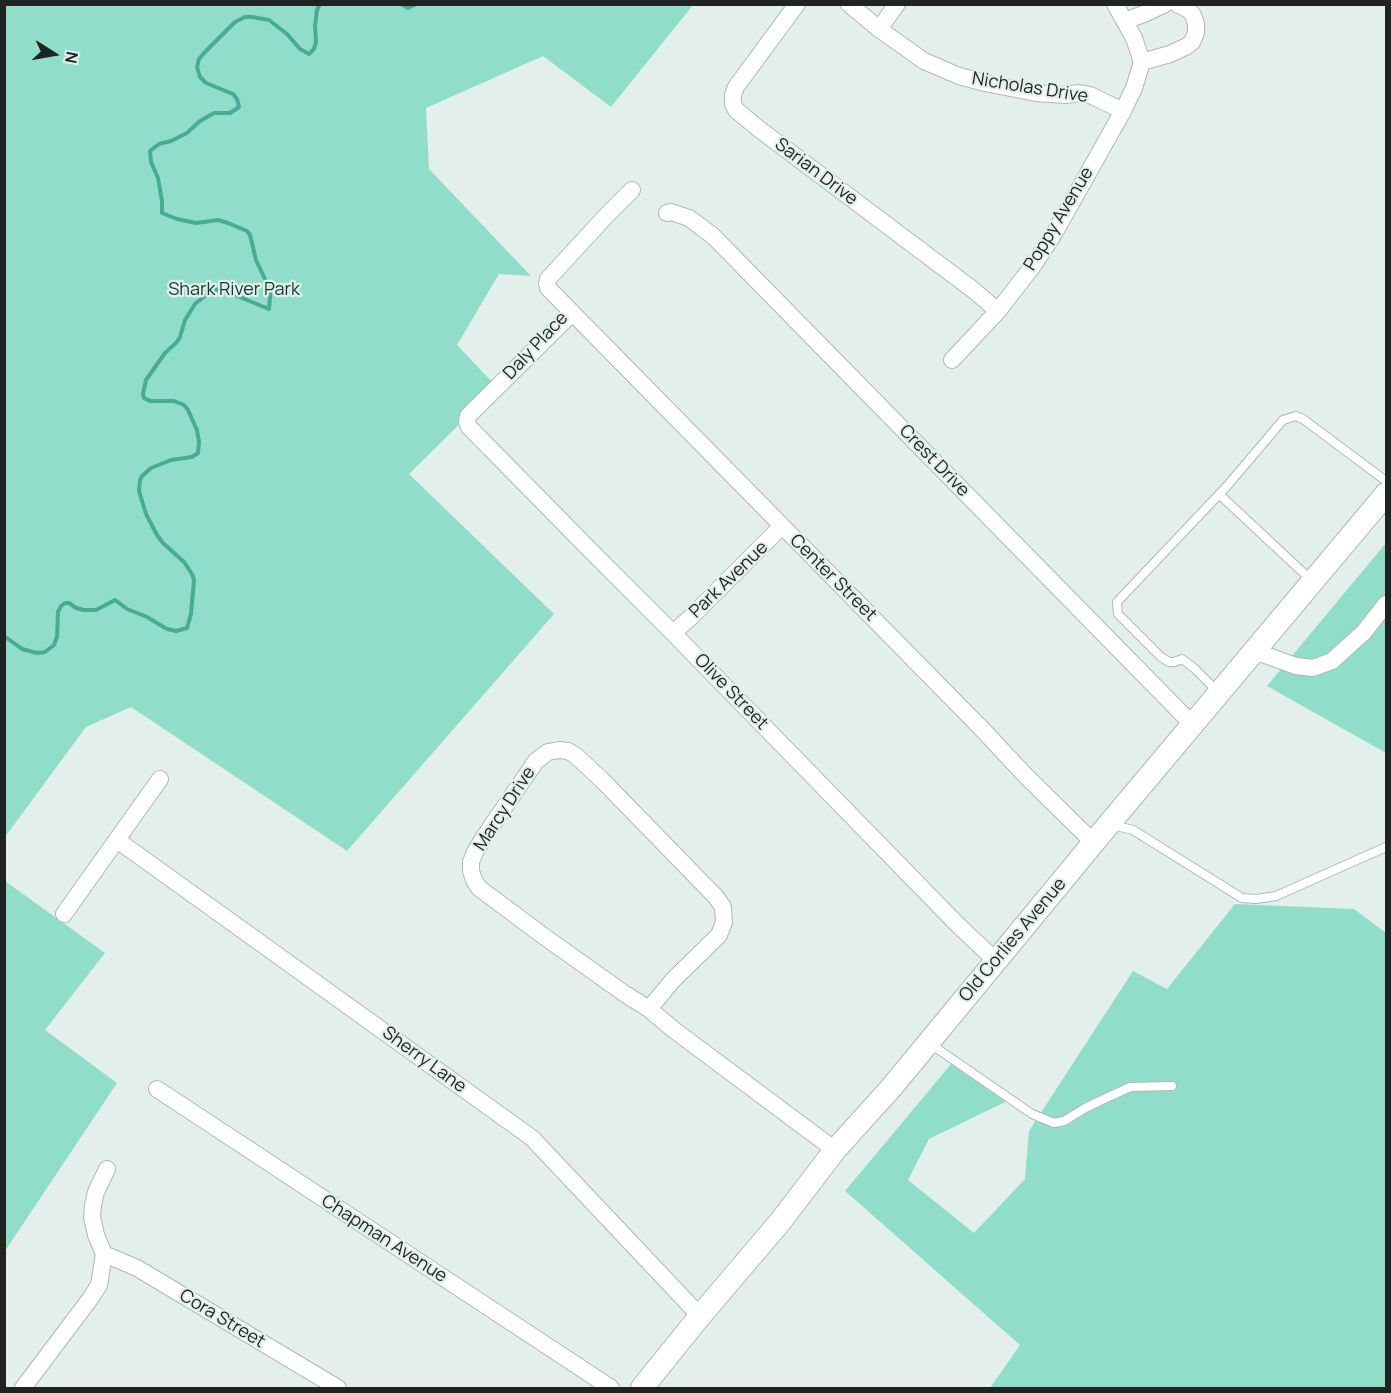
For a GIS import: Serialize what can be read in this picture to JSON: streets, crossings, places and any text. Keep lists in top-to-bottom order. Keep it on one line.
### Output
{"streets":{"street":["Nicholas Drive","Sarian Drive","Poppy Avenue","Daly Place","Crest Drive","Center Street","Park Avenue","Olive Street","Marcy Drive","Old Corlies Avenue","Sherry Lane","Chapman Avenue","Cora Street"]},"crossings":[["Nicholas Drive","Poppy Avenue"],["Sarian Drive","Poppy Avenue"],["Daly Place","Center Street"],["Daly Place","Olive Street"],["Crest Drive","Old Corlies Avenue"],["Center Street","Park Avenue"],["Center Street","Old Corlies Avenue"],["Park Avenue","Olive Street"],["Olive Street","Old Corlies Avenue"],["Marcy Drive","Old Corlies Avenue"],["Old Corlies Avenue","Sherry Lane"]],"parks":["Shark River Park"],"north":"right"}
